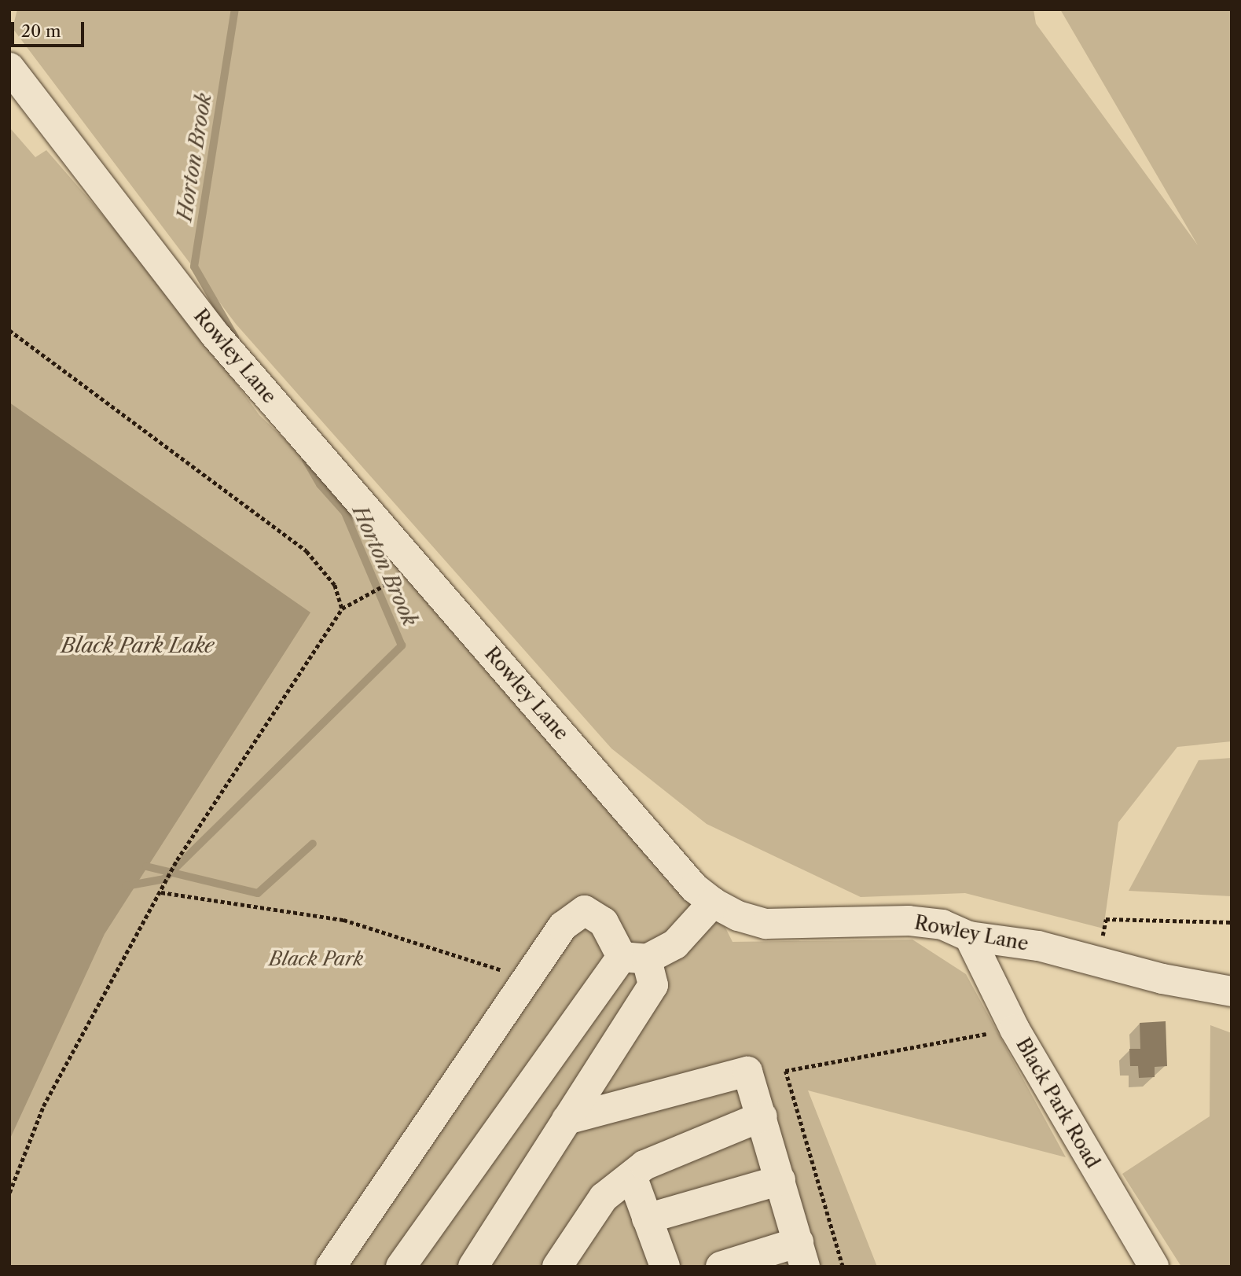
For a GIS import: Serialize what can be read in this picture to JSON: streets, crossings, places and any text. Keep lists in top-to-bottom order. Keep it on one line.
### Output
{"streets":{"street":["Rowley Lane","Black Park Road"]},"crossings":[["Rowley Lane","Black Park Road"]],"water":["Horton Brook","Black Park Lake"],"parks":["Black Park"],"scale_bar":"20 m"}
